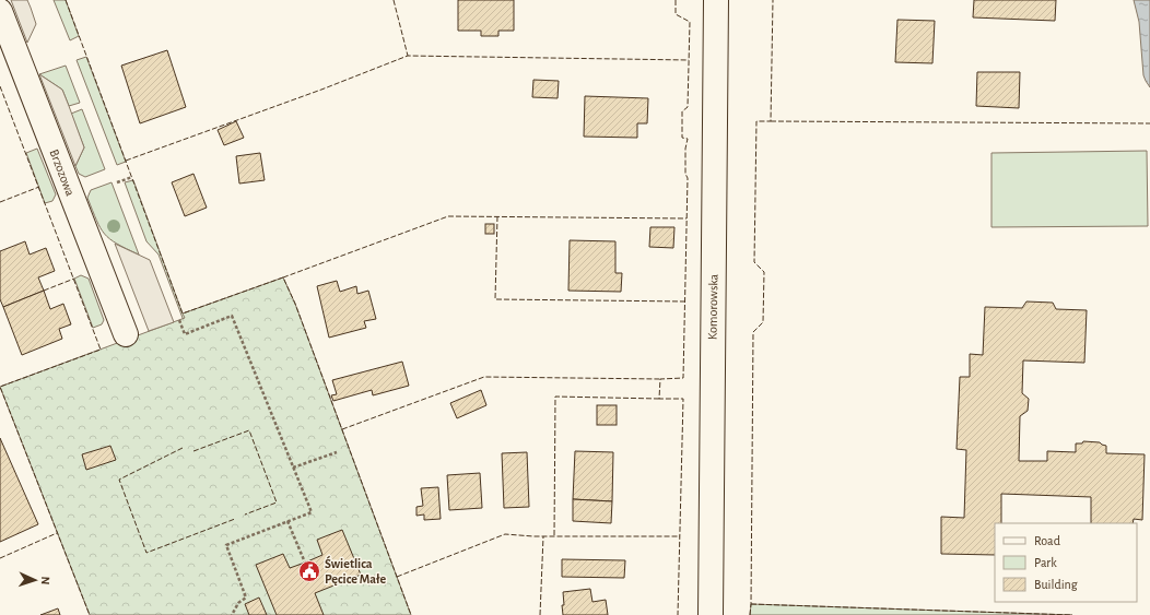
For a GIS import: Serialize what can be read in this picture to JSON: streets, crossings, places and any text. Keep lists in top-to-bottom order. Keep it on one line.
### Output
{"streets":{"street":["Brzozowa","Komorowska"]},"places":{"public building":["Świetlica Pęcice Małe"]},"legend":["Road","Park","Building"],"north":"right"}
